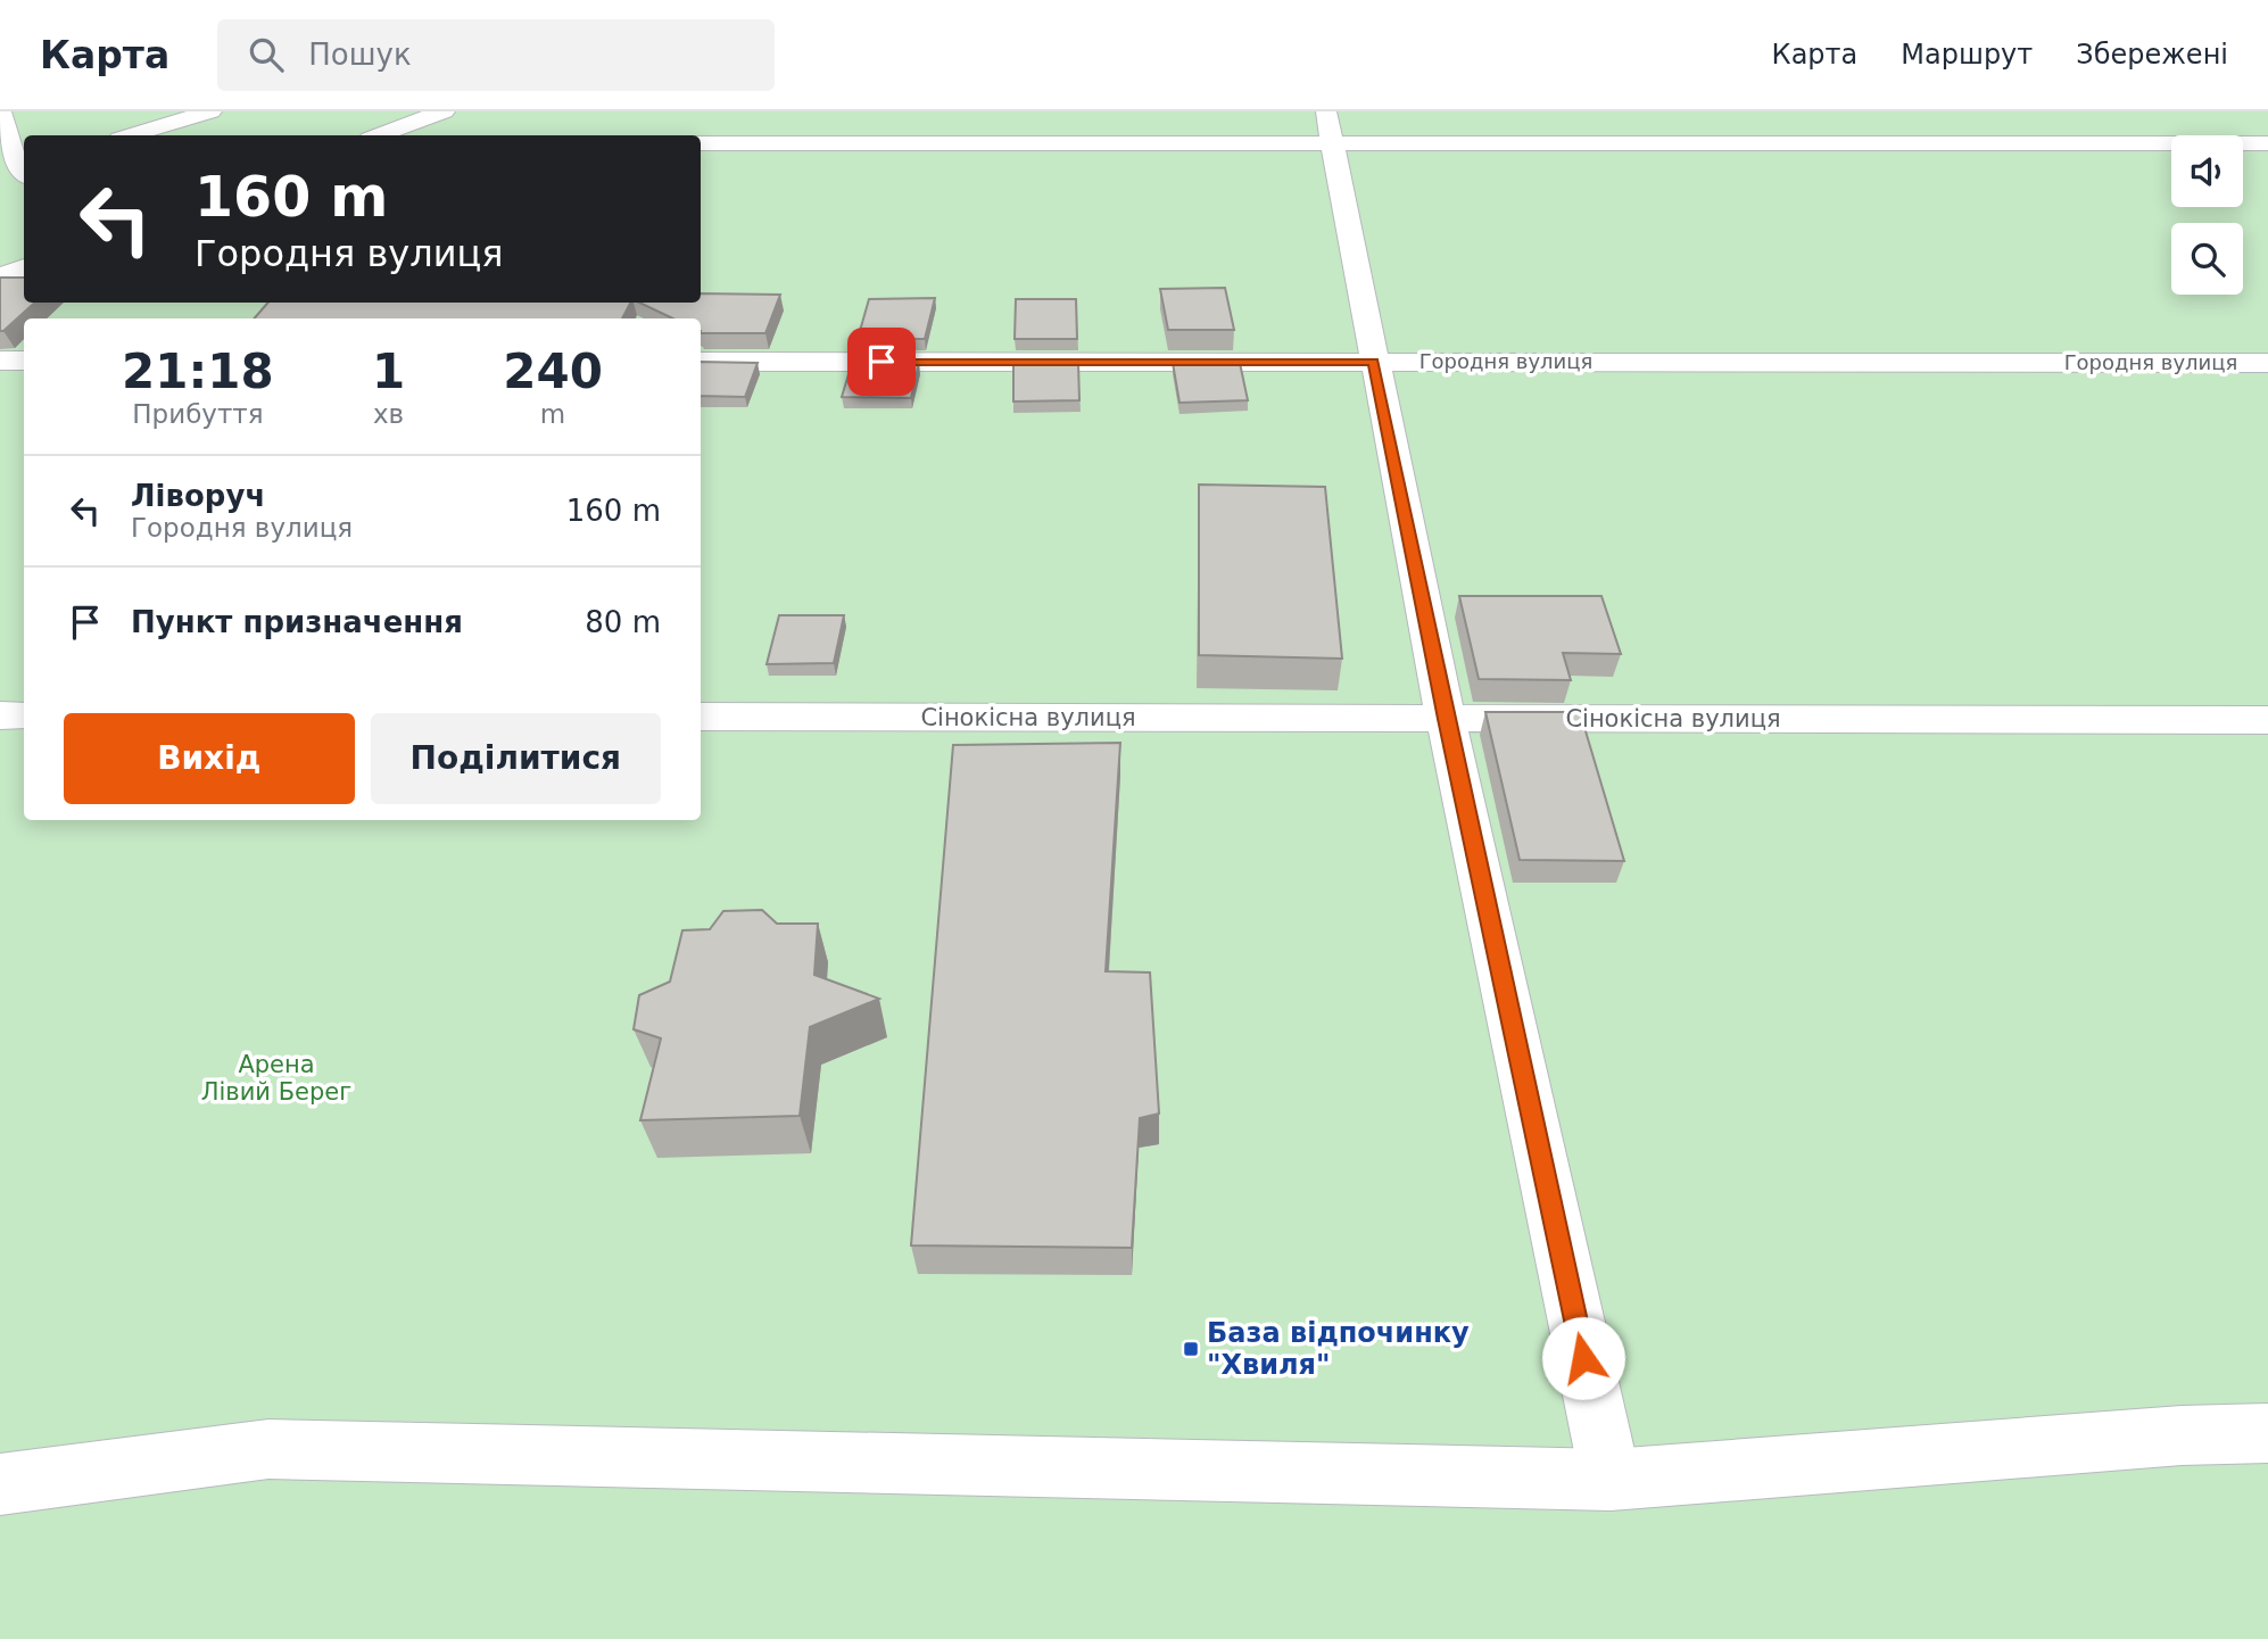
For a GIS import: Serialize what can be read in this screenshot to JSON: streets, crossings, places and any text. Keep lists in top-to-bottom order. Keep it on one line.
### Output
{"streets":{"street":["Городня вулиця","Сінокісна вулиця"]},"parks":["Арена Лівий Берег"],"places":{"transit":["База відпочинку \"Хвиля\""]},"page":{"header":"Карта","search":"Пошук","nav":["Карта","Маршрут","Збережені"],"turn":["160 m","Городня вулиця"],"eta":["21:18","Прибуття","1","хв","240","m"],"list":[{"name":"Ліворуч","note":"Городня вулиця","value":"160 m"},{"name":"Пункт призначення","value":"80 m"}],"buttons":["Вихід","Поділитися"]}}
